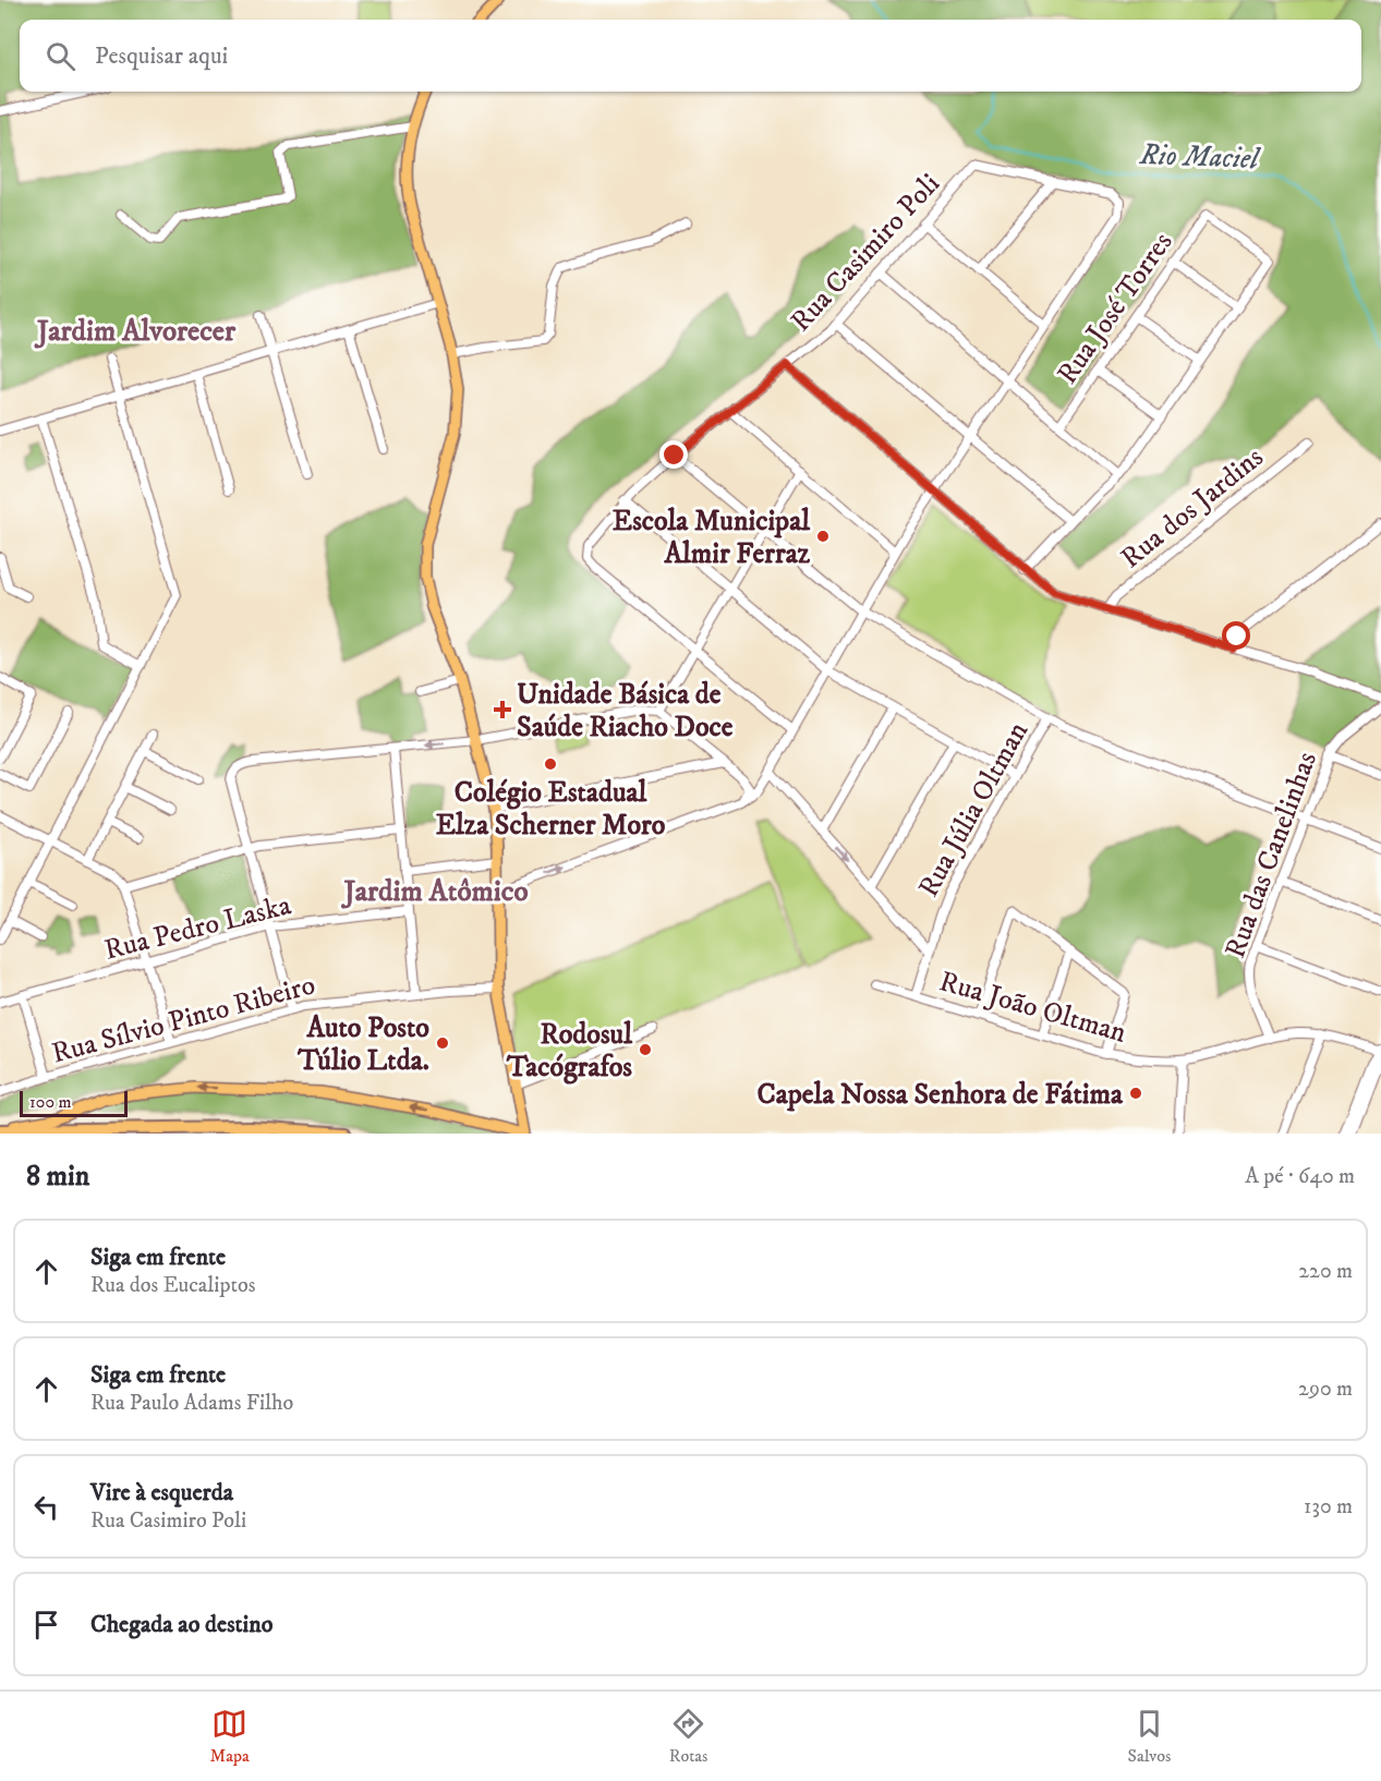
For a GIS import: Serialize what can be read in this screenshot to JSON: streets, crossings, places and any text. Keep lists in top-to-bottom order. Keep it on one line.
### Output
{"streets":{"street":["Rua Casimiro Poli","Rua José Torres","Rua dos Jardins","Rua Júlia Oltman","Rua das Canelinhas","Rua Pedro Laska","Rua João Oltman","Rua Sílvio Pinto Ribeiro"]},"crossings":[["Rua Júlia Oltman","Rua João Oltman"],["Rua das Canelinhas","Rua João Oltman"]],"districts":["Jardim Alvorecer","Jardim Atômico"],"water":["Rio Maciel"],"places":{"other":["Escola Municipal Almir Ferraz","Colégio Estadual Elza Scherner Moro","Auto Posto Túlio Ltda.","Rodosul Tacógrafos","Capela Nossa Senhora de Fátima"],"health":["Unidade Básica de Saúde Riacho Doce"]},"scale_bar":"100 m","page":{"search":"Pesquisar aqui","scale":"100 m","heading":["8 min","A pé · 640 m"],"list":[["Siga em frente","Rua dos Eucaliptos","220 m"],["Siga em frente","Rua Paulo Adams Filho","290 m"],["Vire à esquerda","Rua Casimiro Poli","130 m"],"Chegada ao destino"],"nav":["Mapa","Rotas","Salvos"]}}
